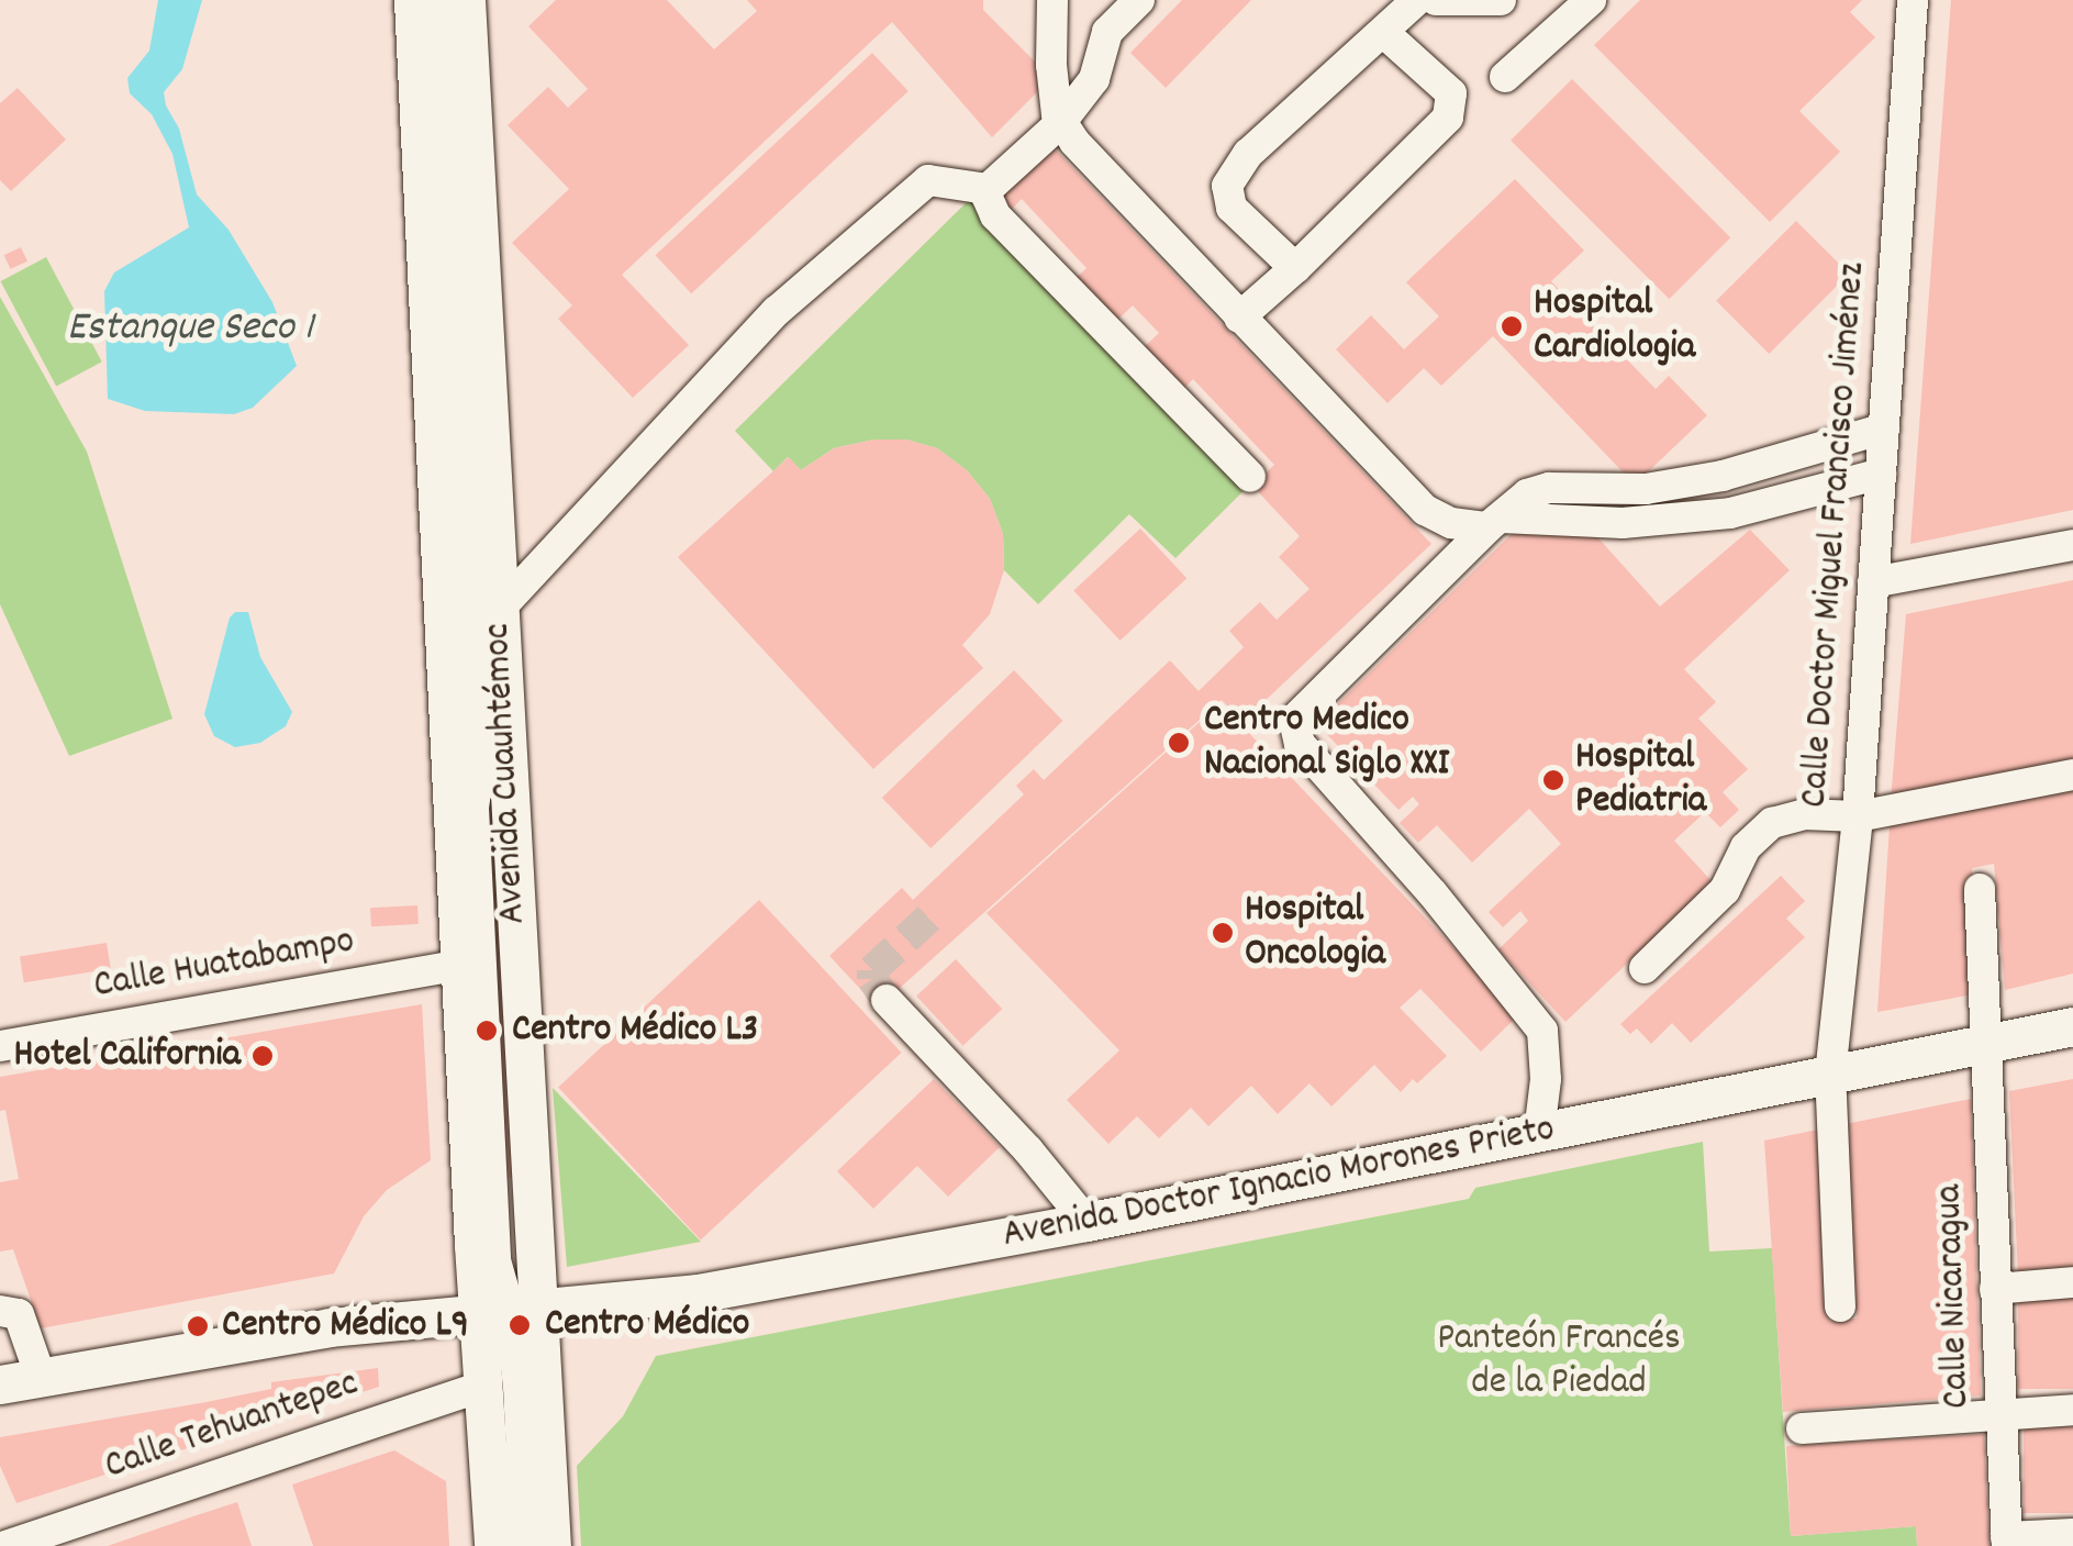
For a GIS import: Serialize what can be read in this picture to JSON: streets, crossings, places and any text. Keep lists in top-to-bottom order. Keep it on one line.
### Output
{"streets":{"main road":["Avenida Cuauhtémoc","Avenida Doctor Ignacio Morones Prieto"],"street":["Calle Doctor Miguel Francisco Jiménez","Calle Huatabampo","Calle Nicaragua","Calle Tehuantepec"]},"crossings":[["Calle Doctor Miguel Francisco Jiménez","Avenida Doctor Ignacio Morones Prieto"],["Avenida Cuauhtémoc","Calle Huatabampo"],["Avenida Cuauhtémoc","Avenida Doctor Ignacio Morones Prieto"],["Avenida Cuauhtémoc","Calle Tehuantepec"],["Avenida Doctor Ignacio Morones Prieto","Calle Nicaragua"]],"water":["Estanque Seco 1"],"parks":["Panteón Francés de la Piedad"],"places":["Hospital Cardiologia","Centro Medico Nacional Siglo XXI","Hospital Pediatria","Hospital Oncologia","Centro Médico L3","Hotel California","Centro Médico","Centro Médico L9"]}
